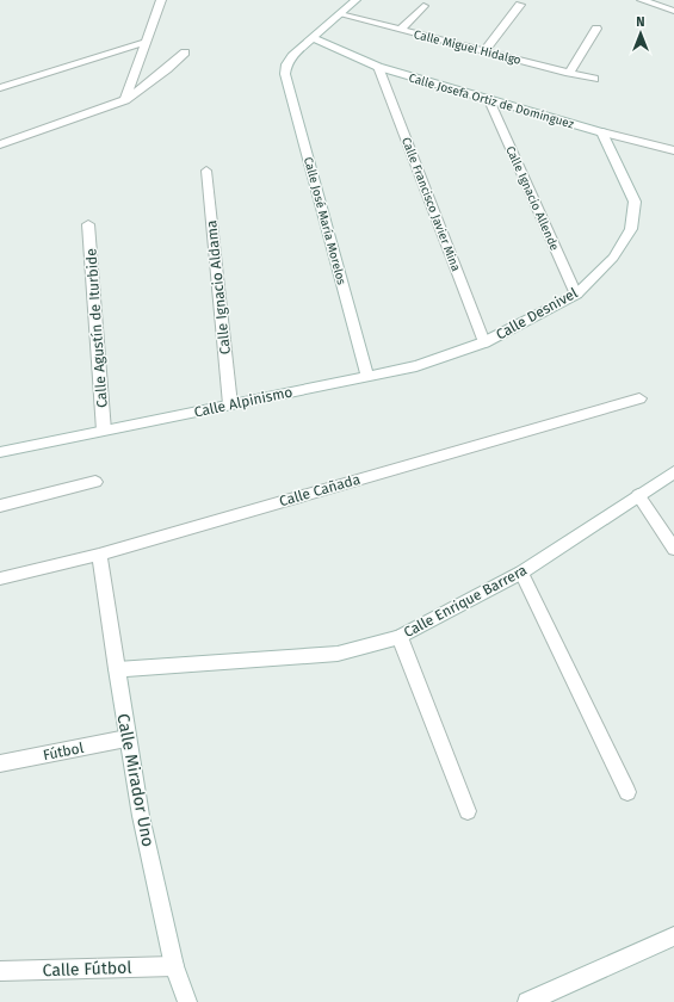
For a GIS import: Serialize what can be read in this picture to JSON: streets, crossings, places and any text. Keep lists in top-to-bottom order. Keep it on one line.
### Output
{"streets":{"street":["Calle Miguel Hidalgo","Calle Josefa Ortiz de Domínguez","Calle Ignacio Allende","Calle Francisco Javier Mina","Calle José María Morelos","Calle Ignacio Aldama","Calle Desnivel","Calle Agustín de Iturbide","Calle Alpinismo","Calle Cañada","Calle Enrique Barrera","Fútbol","Calle Mirador Uno","Calle Fútbol"]},"crossings":[["Calle Josefa Ortiz de Domínguez","Calle Ignacio Allende"],["Calle Josefa Ortiz de Domínguez","Calle Francisco Javier Mina"],["Calle Josefa Ortiz de Domínguez","Calle José María Morelos"],["Calle Josefa Ortiz de Domínguez","Calle Desnivel"],["Calle Ignacio Allende","Calle Desnivel"],["Calle Francisco Javier Mina","Calle Desnivel"],["Calle Francisco Javier Mina","Calle Alpinismo"],["Calle José María Morelos","Calle Alpinismo"],["Calle Ignacio Aldama","Calle Alpinismo"],["Calle Desnivel","Calle Alpinismo"],["Calle Agustín de Iturbide","Calle Alpinismo"],["Calle Cañada","Calle Mirador Uno"],["Calle Enrique Barrera","Calle Mirador Uno"],["Fútbol","Calle Mirador Uno"],["Calle Mirador Uno","Calle Fútbol"]],"north":"top"}
